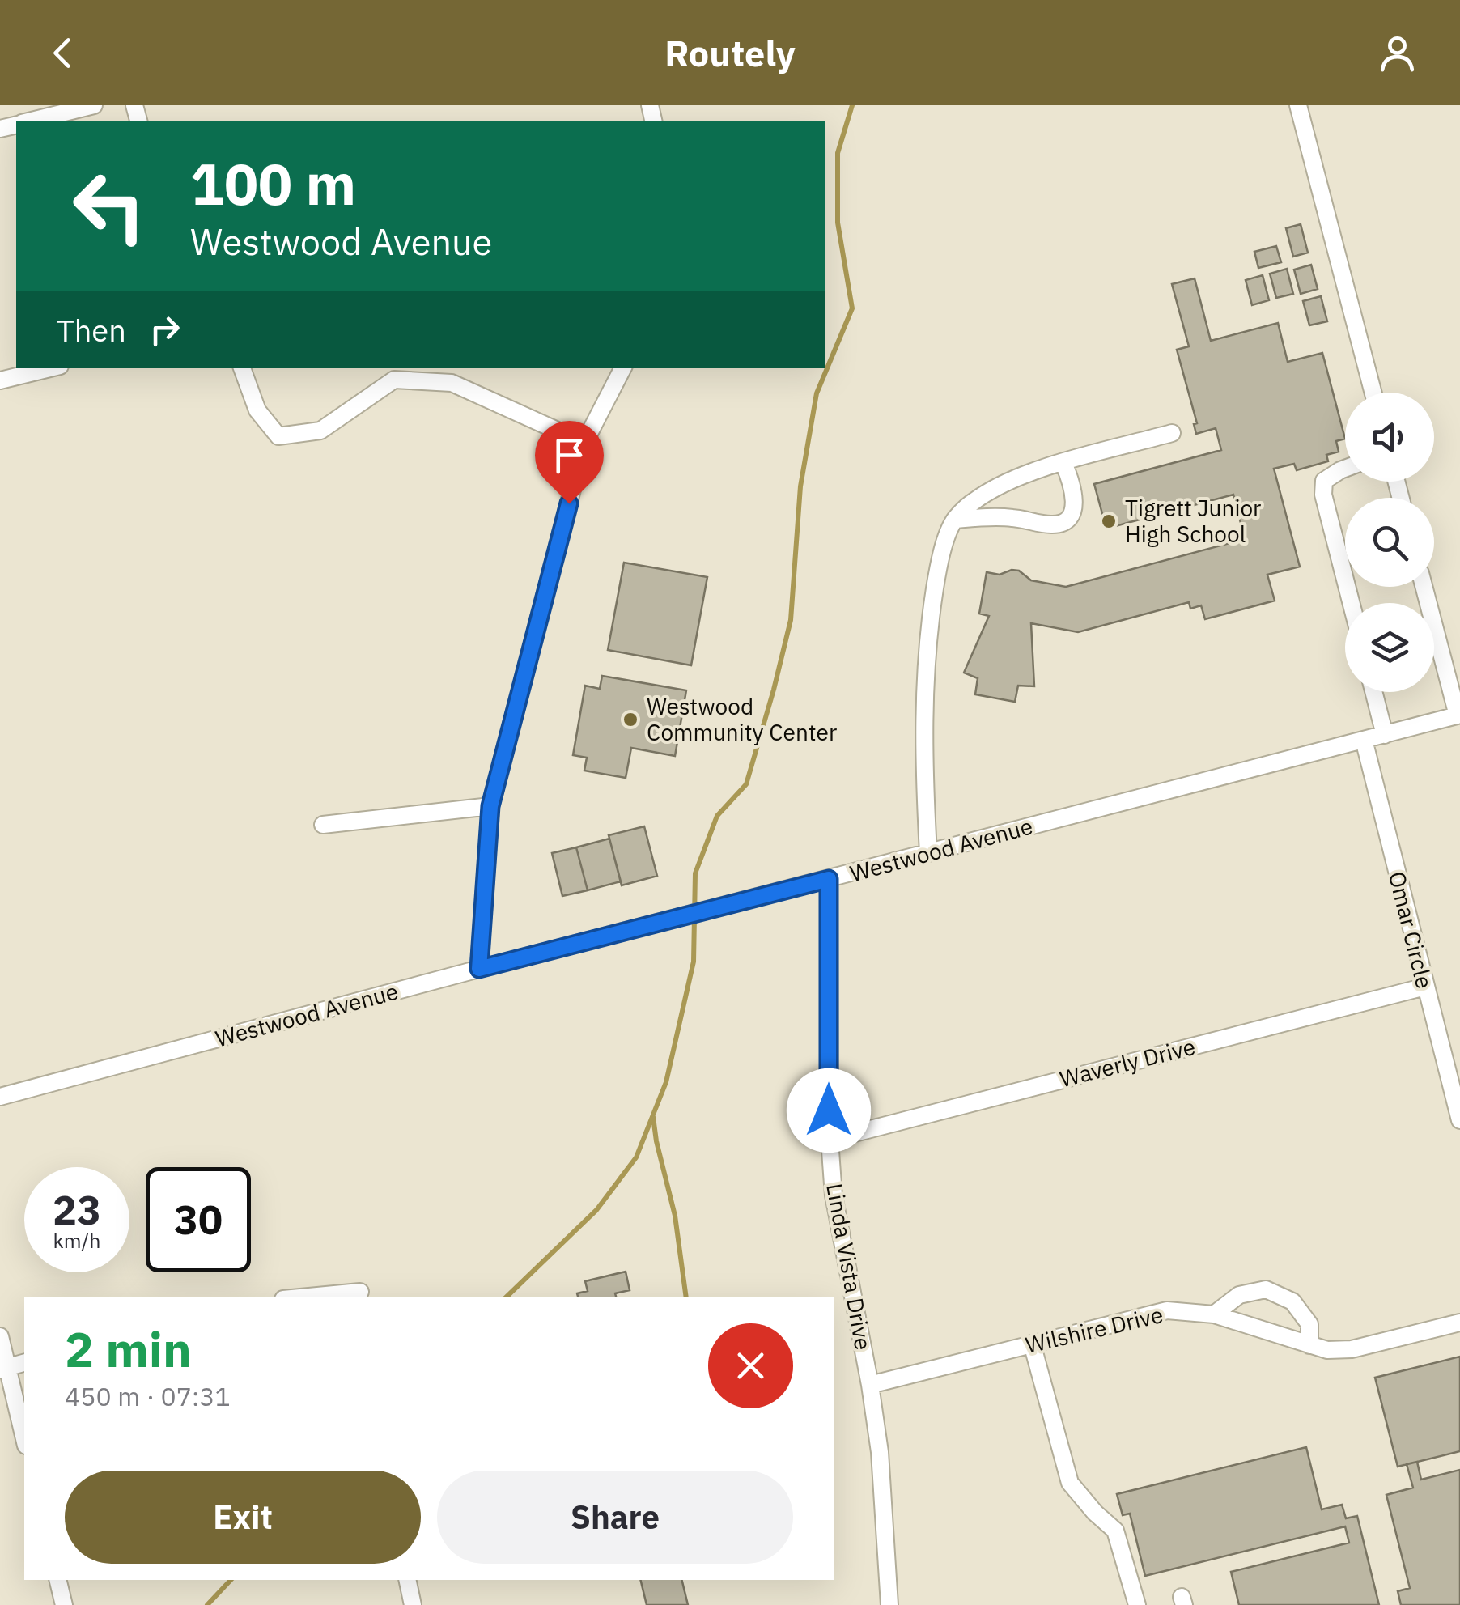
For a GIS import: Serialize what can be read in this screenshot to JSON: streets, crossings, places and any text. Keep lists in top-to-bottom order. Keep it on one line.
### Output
{"streets":{"street":["Westwood Avenue","Omar Circle","Waverly Drive","Linda Vista Drive","Wilshire Drive"]},"crossings":[["Westwood Avenue","Omar Circle"],["Westwood Avenue","Linda Vista Drive"],["Omar Circle","Waverly Drive"],["Waverly Drive","Linda Vista Drive"],["Linda Vista Drive","Wilshire Drive"]],"places":["Tigrett Junior High School","Westwood Community Center"],"page":{"header":"Routely","turn":["100 m","Westwood Avenue"],"then":"Then","speed":"23 km/h","limit":"30","heading":["2 min","450 m · 07:31"],"buttons":["Exit","Share"]}}
